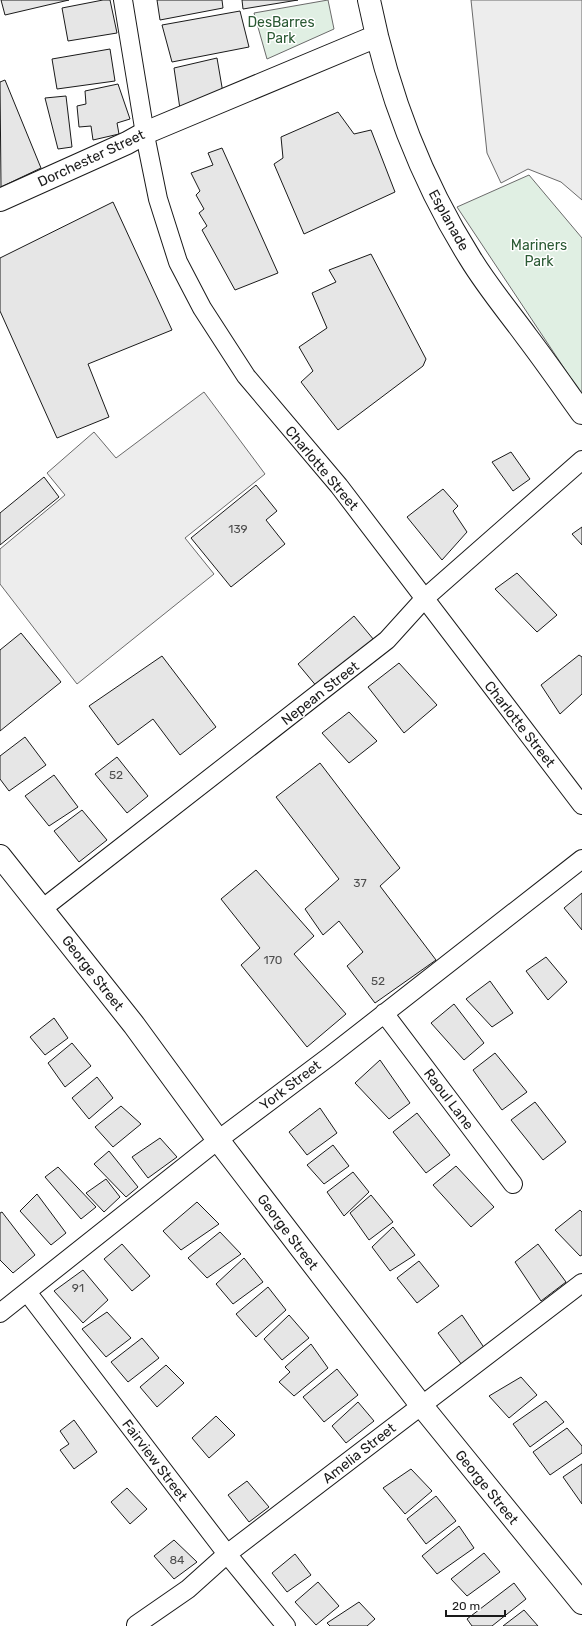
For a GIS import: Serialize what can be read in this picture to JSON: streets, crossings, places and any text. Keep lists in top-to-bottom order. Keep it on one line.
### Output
{"streets":{"street":["Dorchester Street","Esplanade","Charlotte Street","Nepean Street","George Street","York Street","Raoul Lane","Amelia Street","Fairview Street"]},"crossings":[["Dorchester Street","Esplanade"],["Dorchester Street","Charlotte Street"],["Charlotte Street","Nepean Street"],["Nepean Street","George Street"],["George Street","York Street"],["George Street","Amelia Street"],["York Street","Raoul Lane"],["York Street","Fairview Street"],["Amelia Street","Fairview Street"]],"parks":["DesBarres Park","Mariners Park"],"house_numbers":["139","52","37","170","52","91","84"],"scale_bar":"20 m"}
